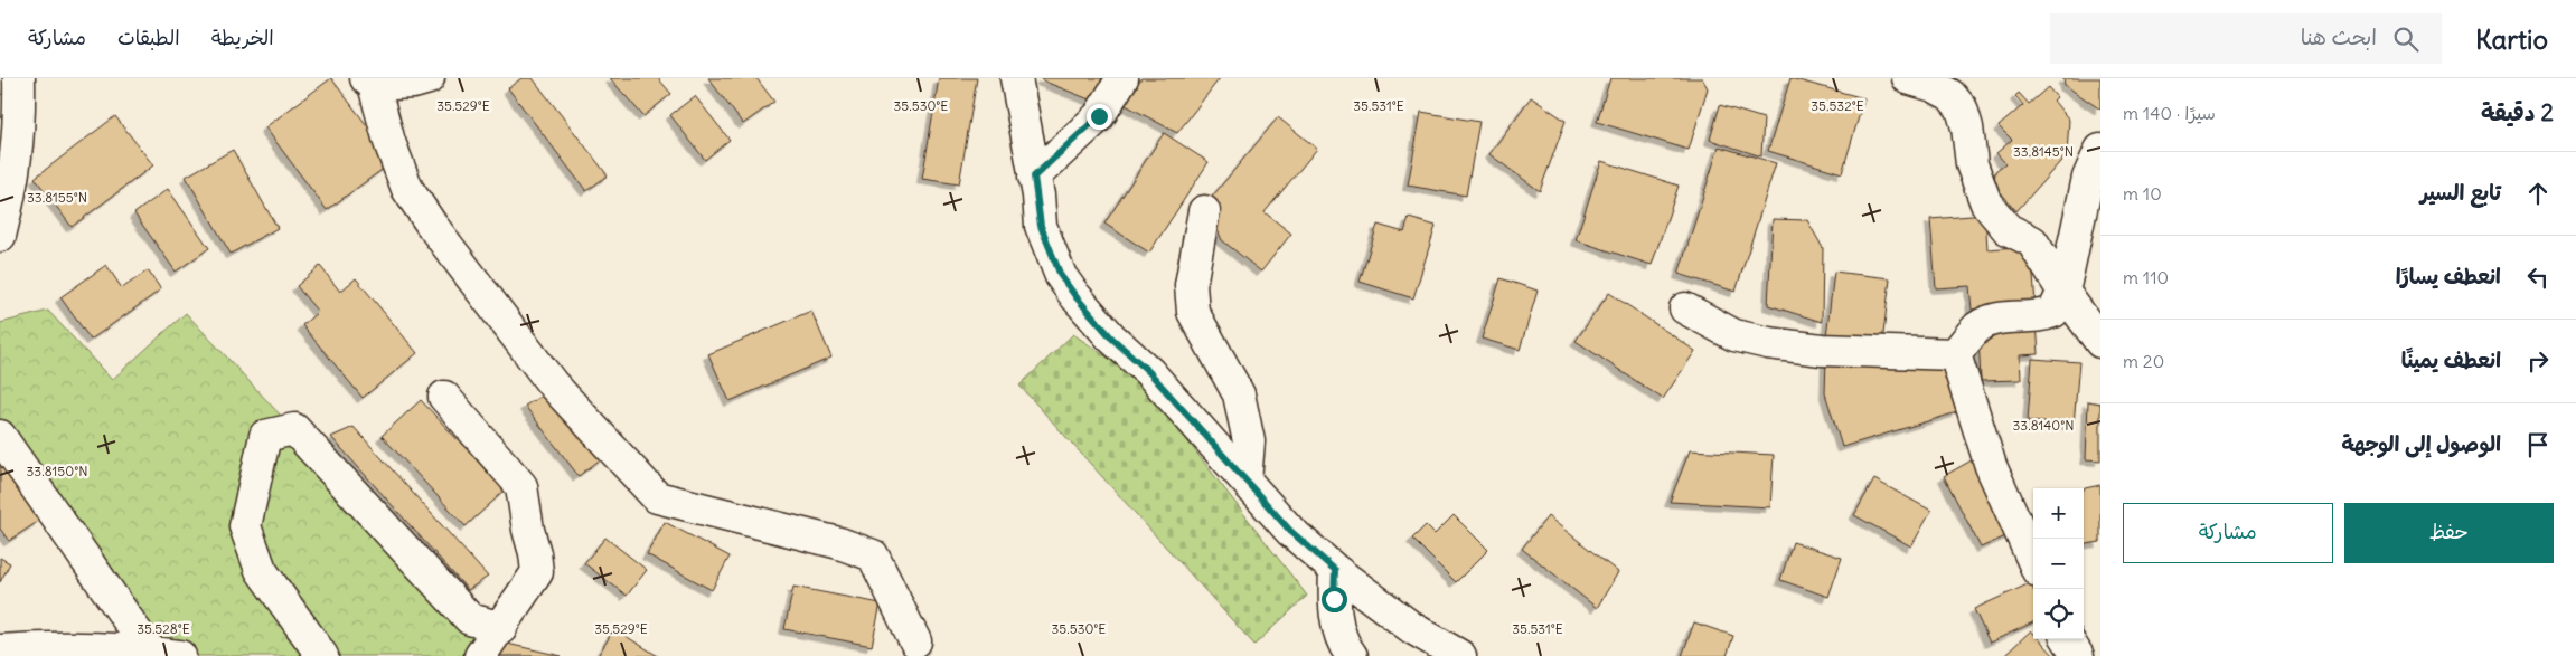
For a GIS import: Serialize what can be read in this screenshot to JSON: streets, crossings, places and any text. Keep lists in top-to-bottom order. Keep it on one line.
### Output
{"page":{"header":"Kartio","search":"ابحث هنا","nav":["الخريطة","الطبقات","مشاركة"],"heading":["2 دقيقة","سيرًا · 140 m"],"list":[["تابع السير","10 m"],["انعطف يسارًا","110 m"],["انعطف يمينًا","20 m"],"الوصول إلى الوجهة"],"buttons":["حفظ","مشاركة"],"map_buttons":["+","−"]},"coordinates":["35.529°E","35.530°E","35.531°E","35.532°E","33.8145°N","33.8155°N","33.8140°N","33.8150°N","35.528°E"]}
